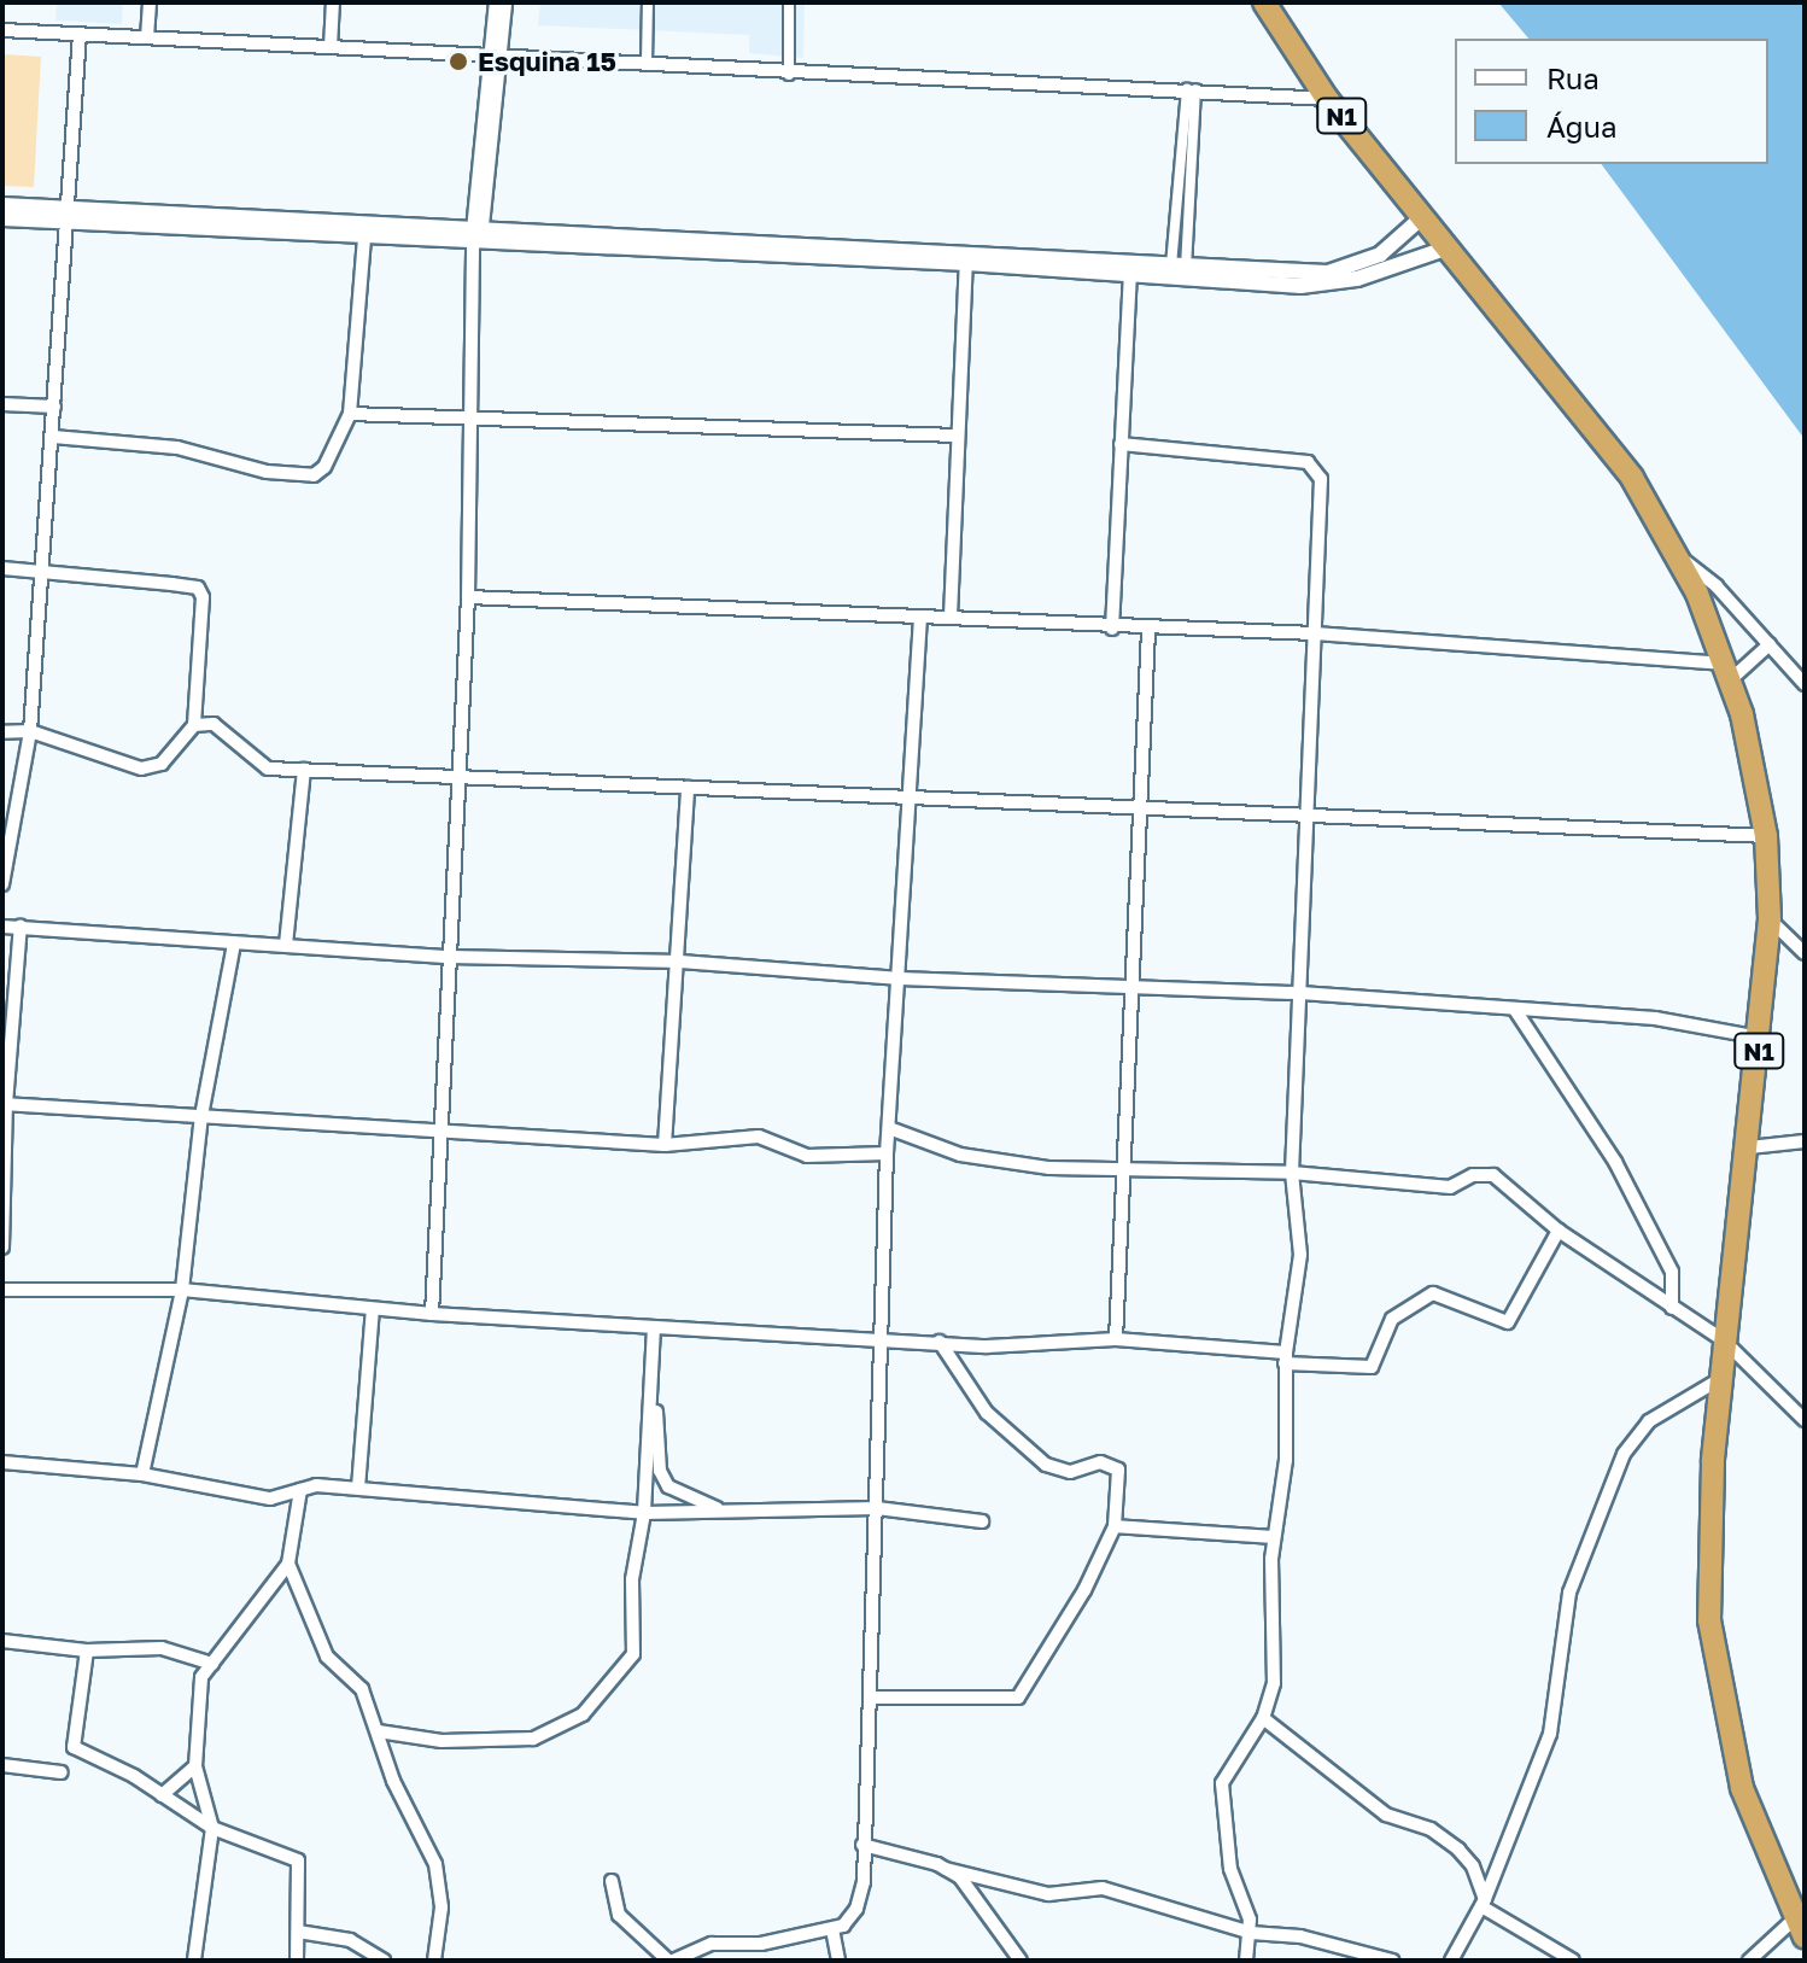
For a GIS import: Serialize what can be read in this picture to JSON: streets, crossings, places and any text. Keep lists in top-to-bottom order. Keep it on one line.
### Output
{"streets":{"highway":["N1"]},"places":["Esquina 15"],"legend":["Rua","Água"]}
